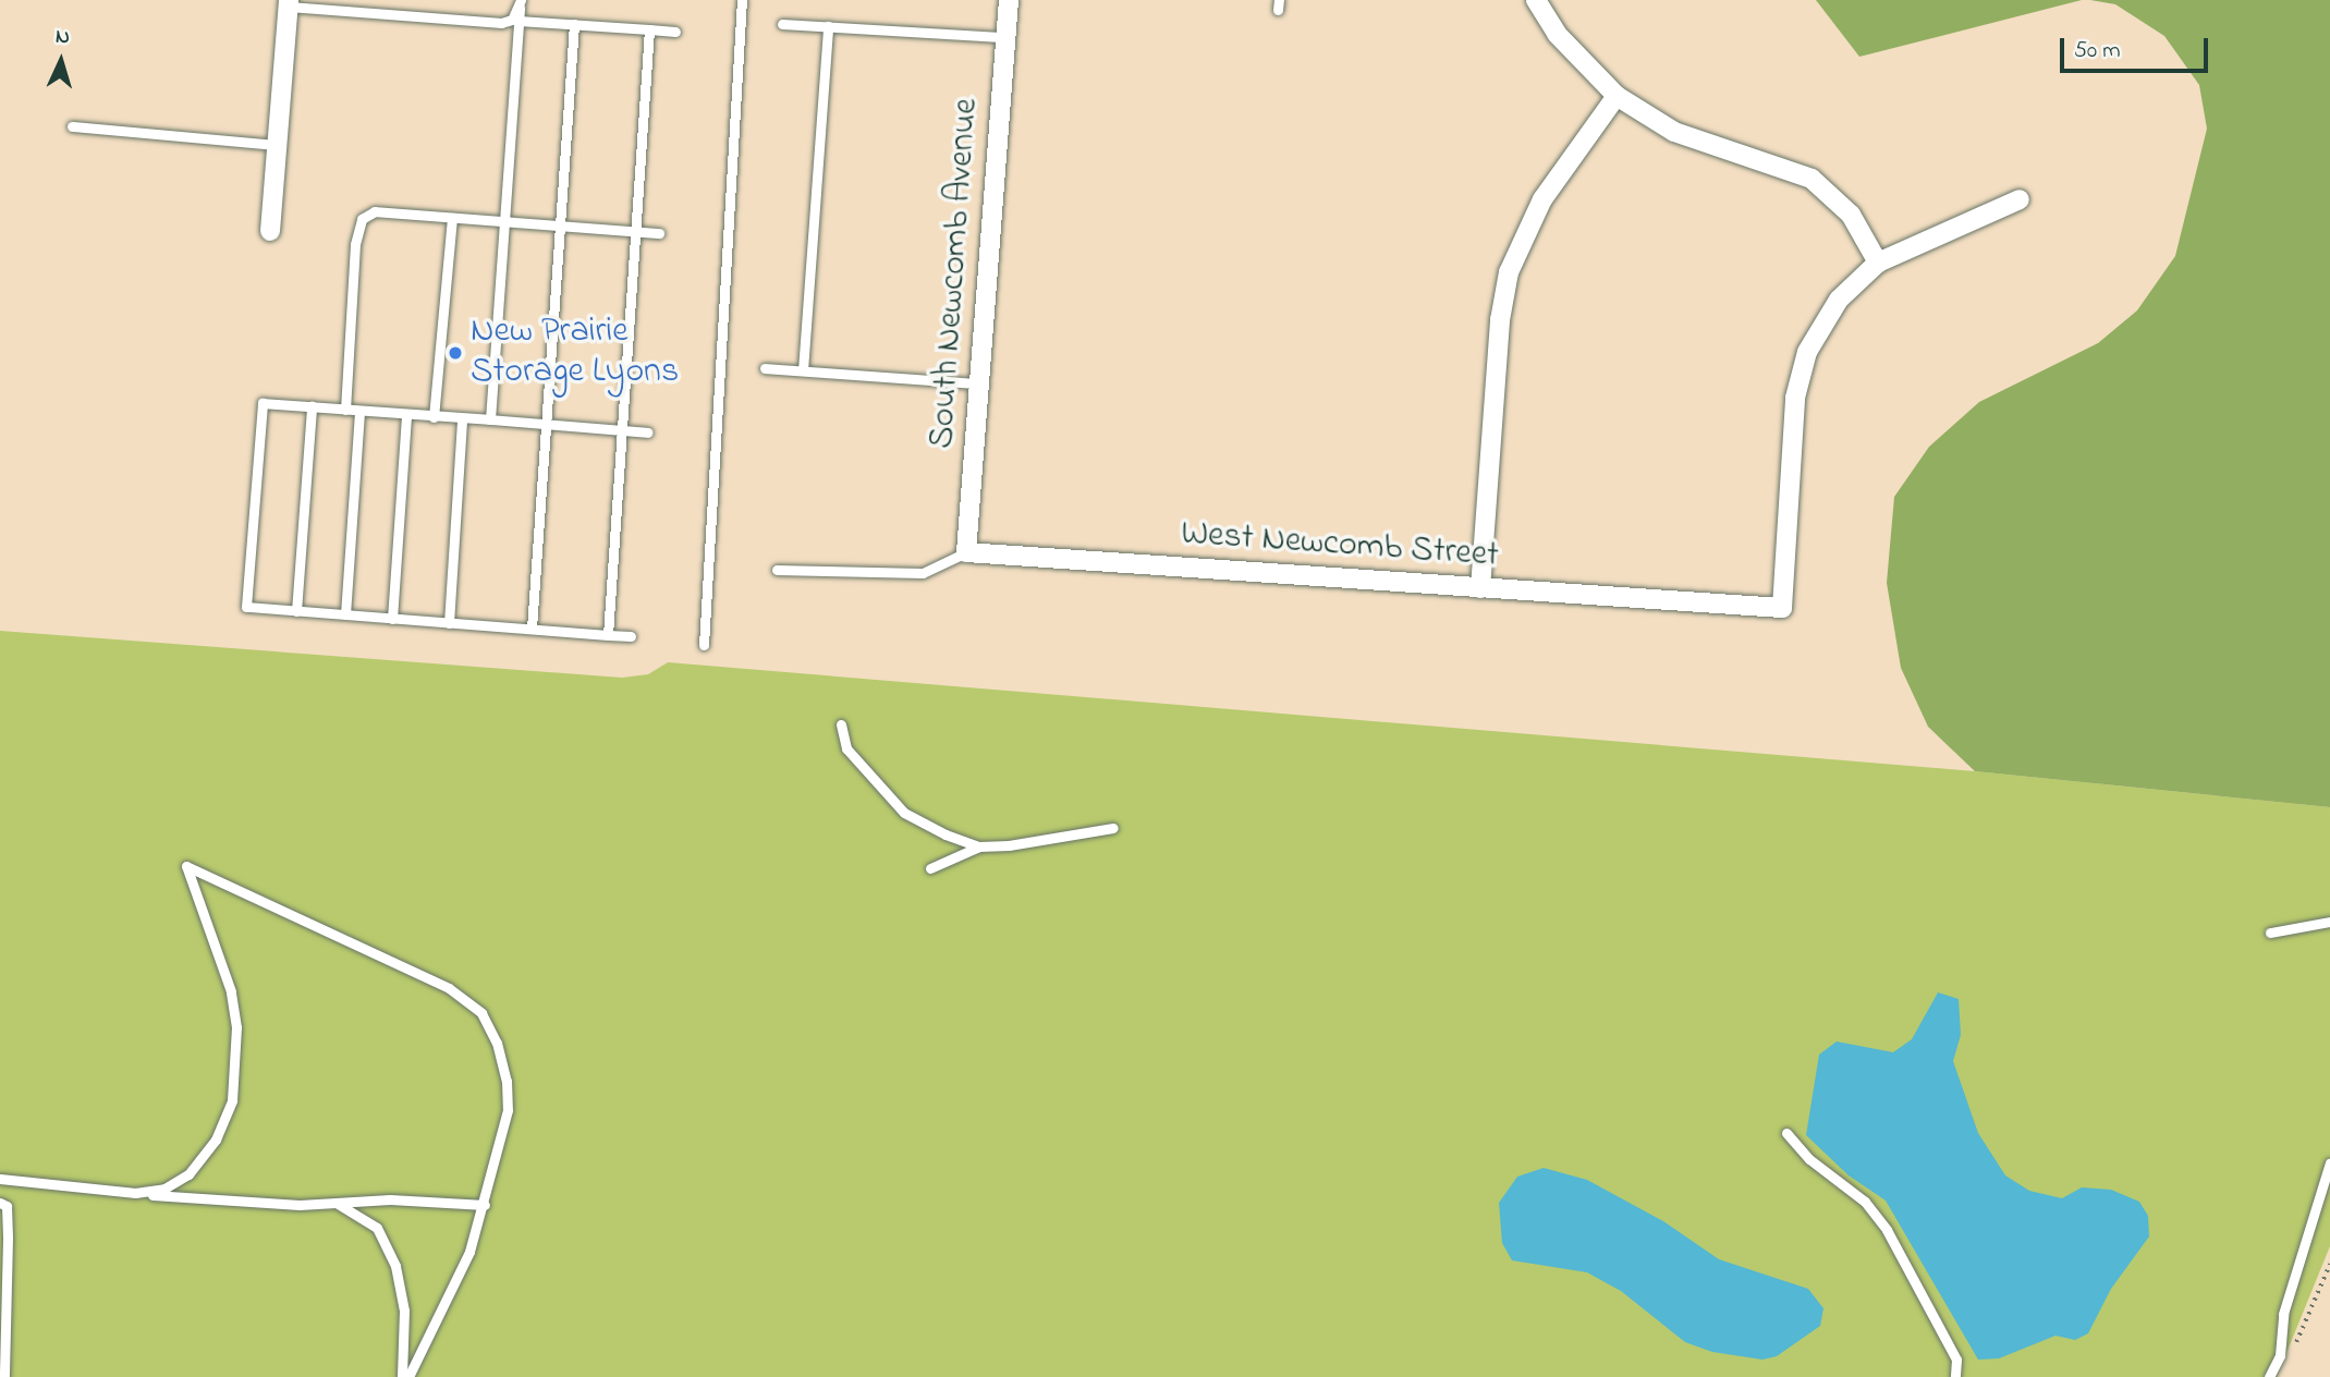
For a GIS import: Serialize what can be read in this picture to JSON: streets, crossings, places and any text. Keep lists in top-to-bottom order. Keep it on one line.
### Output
{"streets":{"street":["South Newcomb Avenue","West Newcomb Street"]},"crossings":[["South Newcomb Avenue","West Newcomb Street"]],"places":["New Prairie Storage Lyons"],"scale_bar":"50 m","north":"top"}
